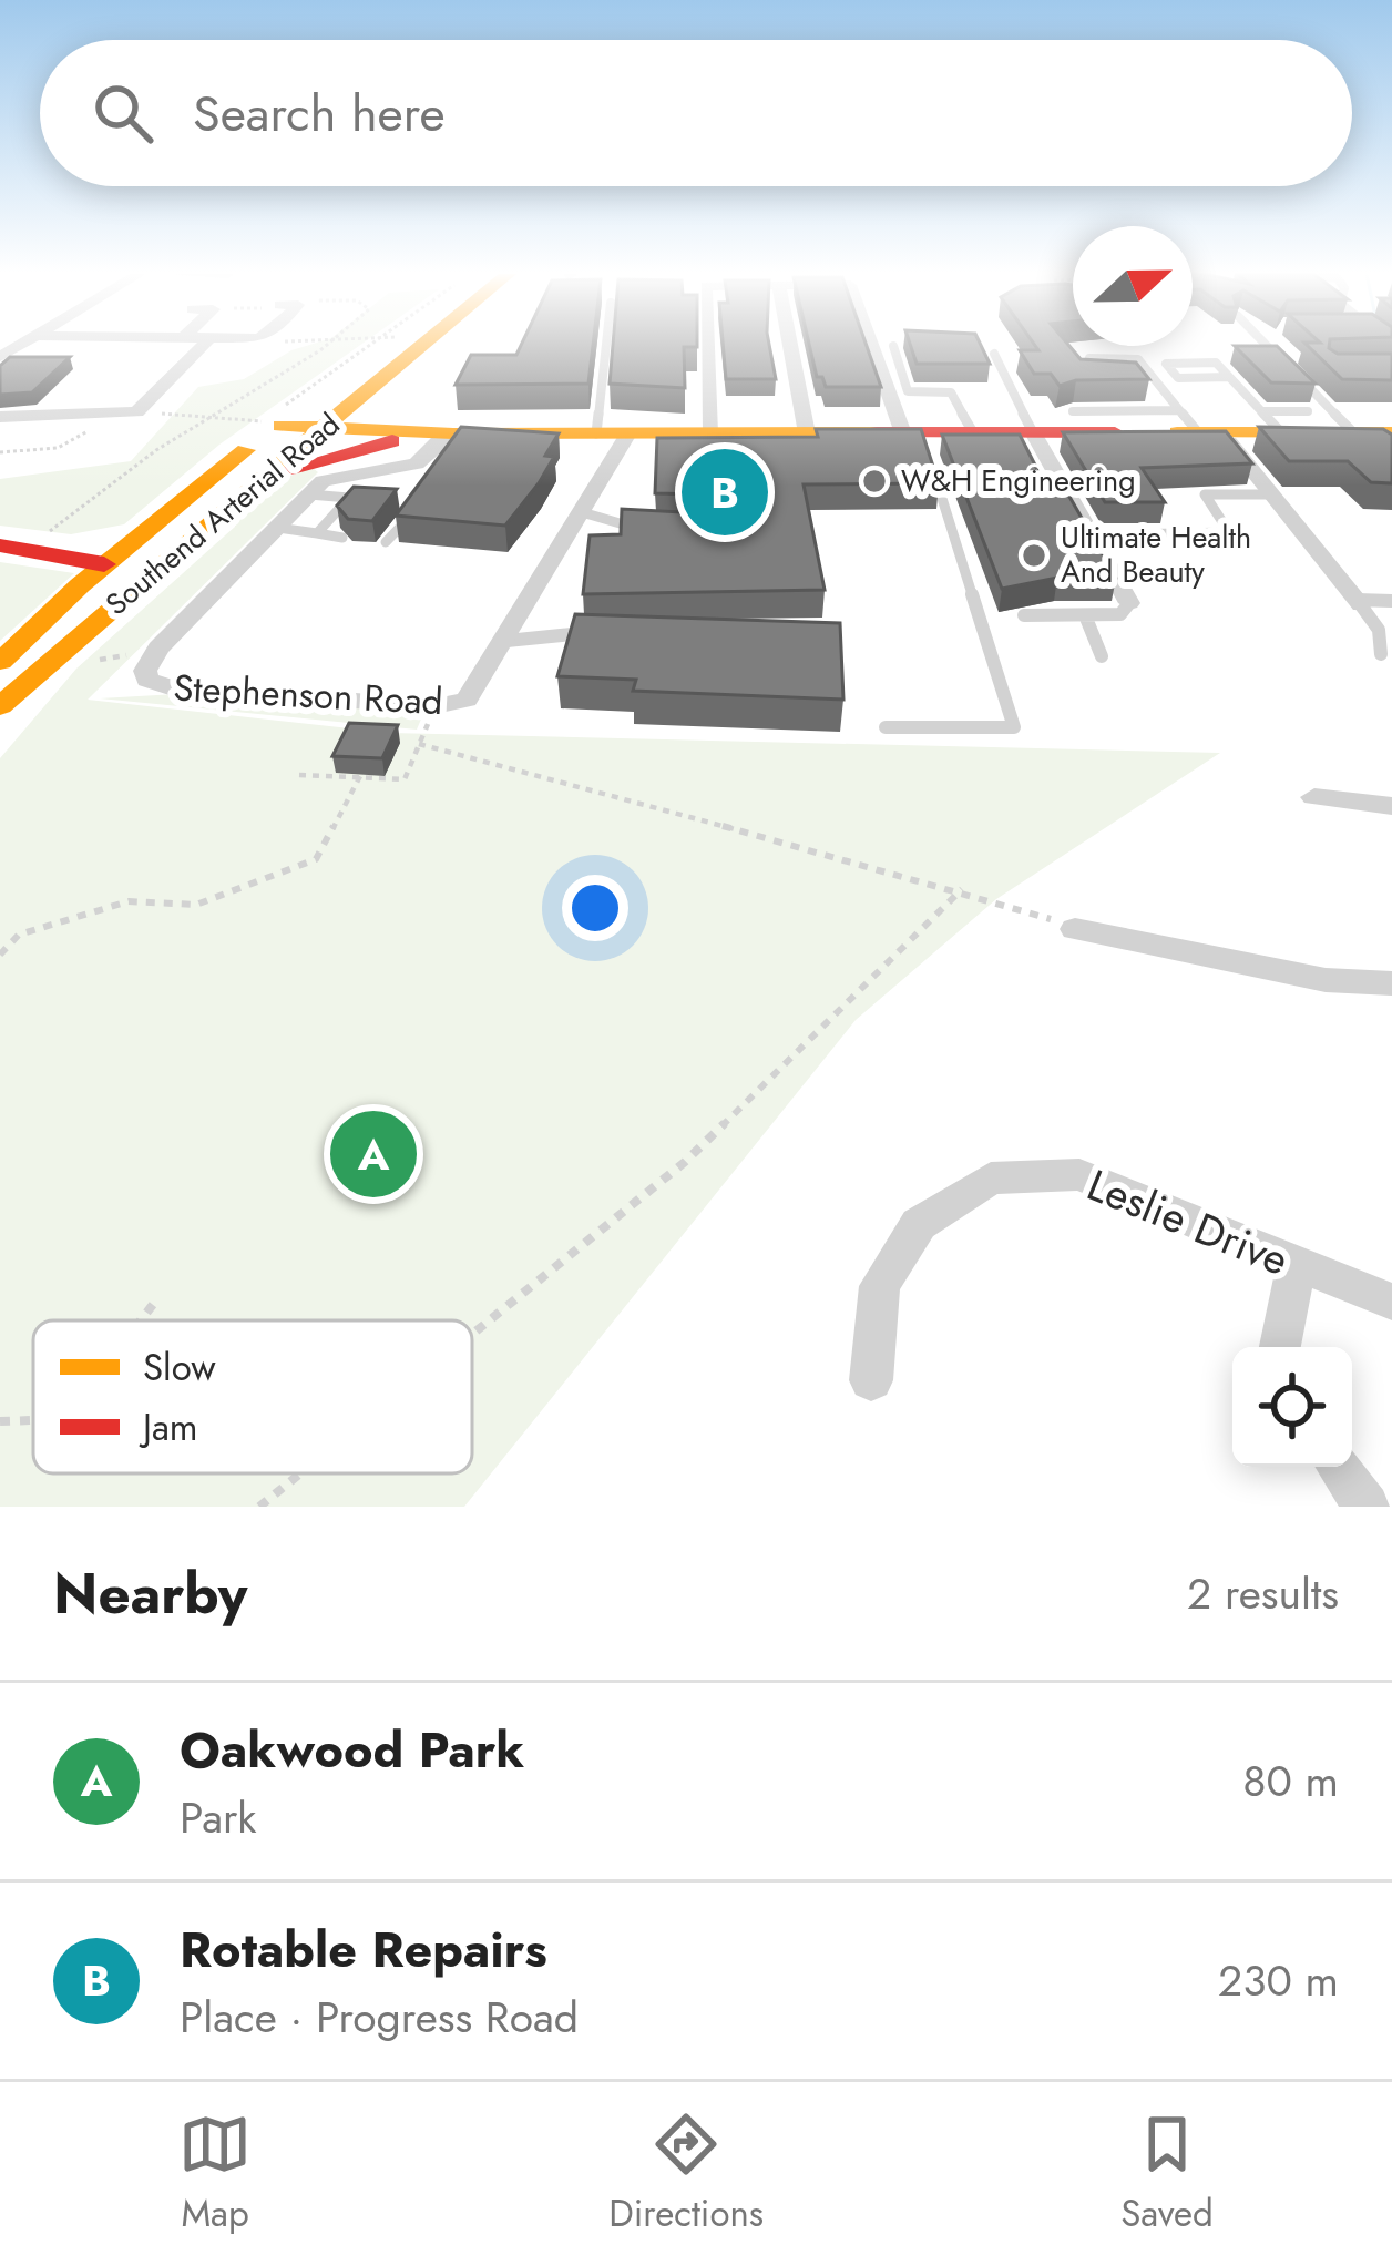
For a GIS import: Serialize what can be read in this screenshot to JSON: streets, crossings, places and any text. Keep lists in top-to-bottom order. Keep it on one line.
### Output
{"streets":{"main road":["Southend Arterial Road"],"street":["Stephenson Road","Leslie Drive"]},"places":["W&H Engineering","Ultimate Health And Beauty"],"legend":["Slow","Jam"],"north":"right","page":{"search":"Search here","pins":["B","A"],"heading":["Nearby","2 results"],"list":[{"mark":"A","name":"Oakwood Park","note":"Park","value":"80 m"},{"mark":"B","name":"Rotable Repairs","note":"Place · Progress Road","value":"230 m"}],"nav":["Map","Directions","Saved"]}}
